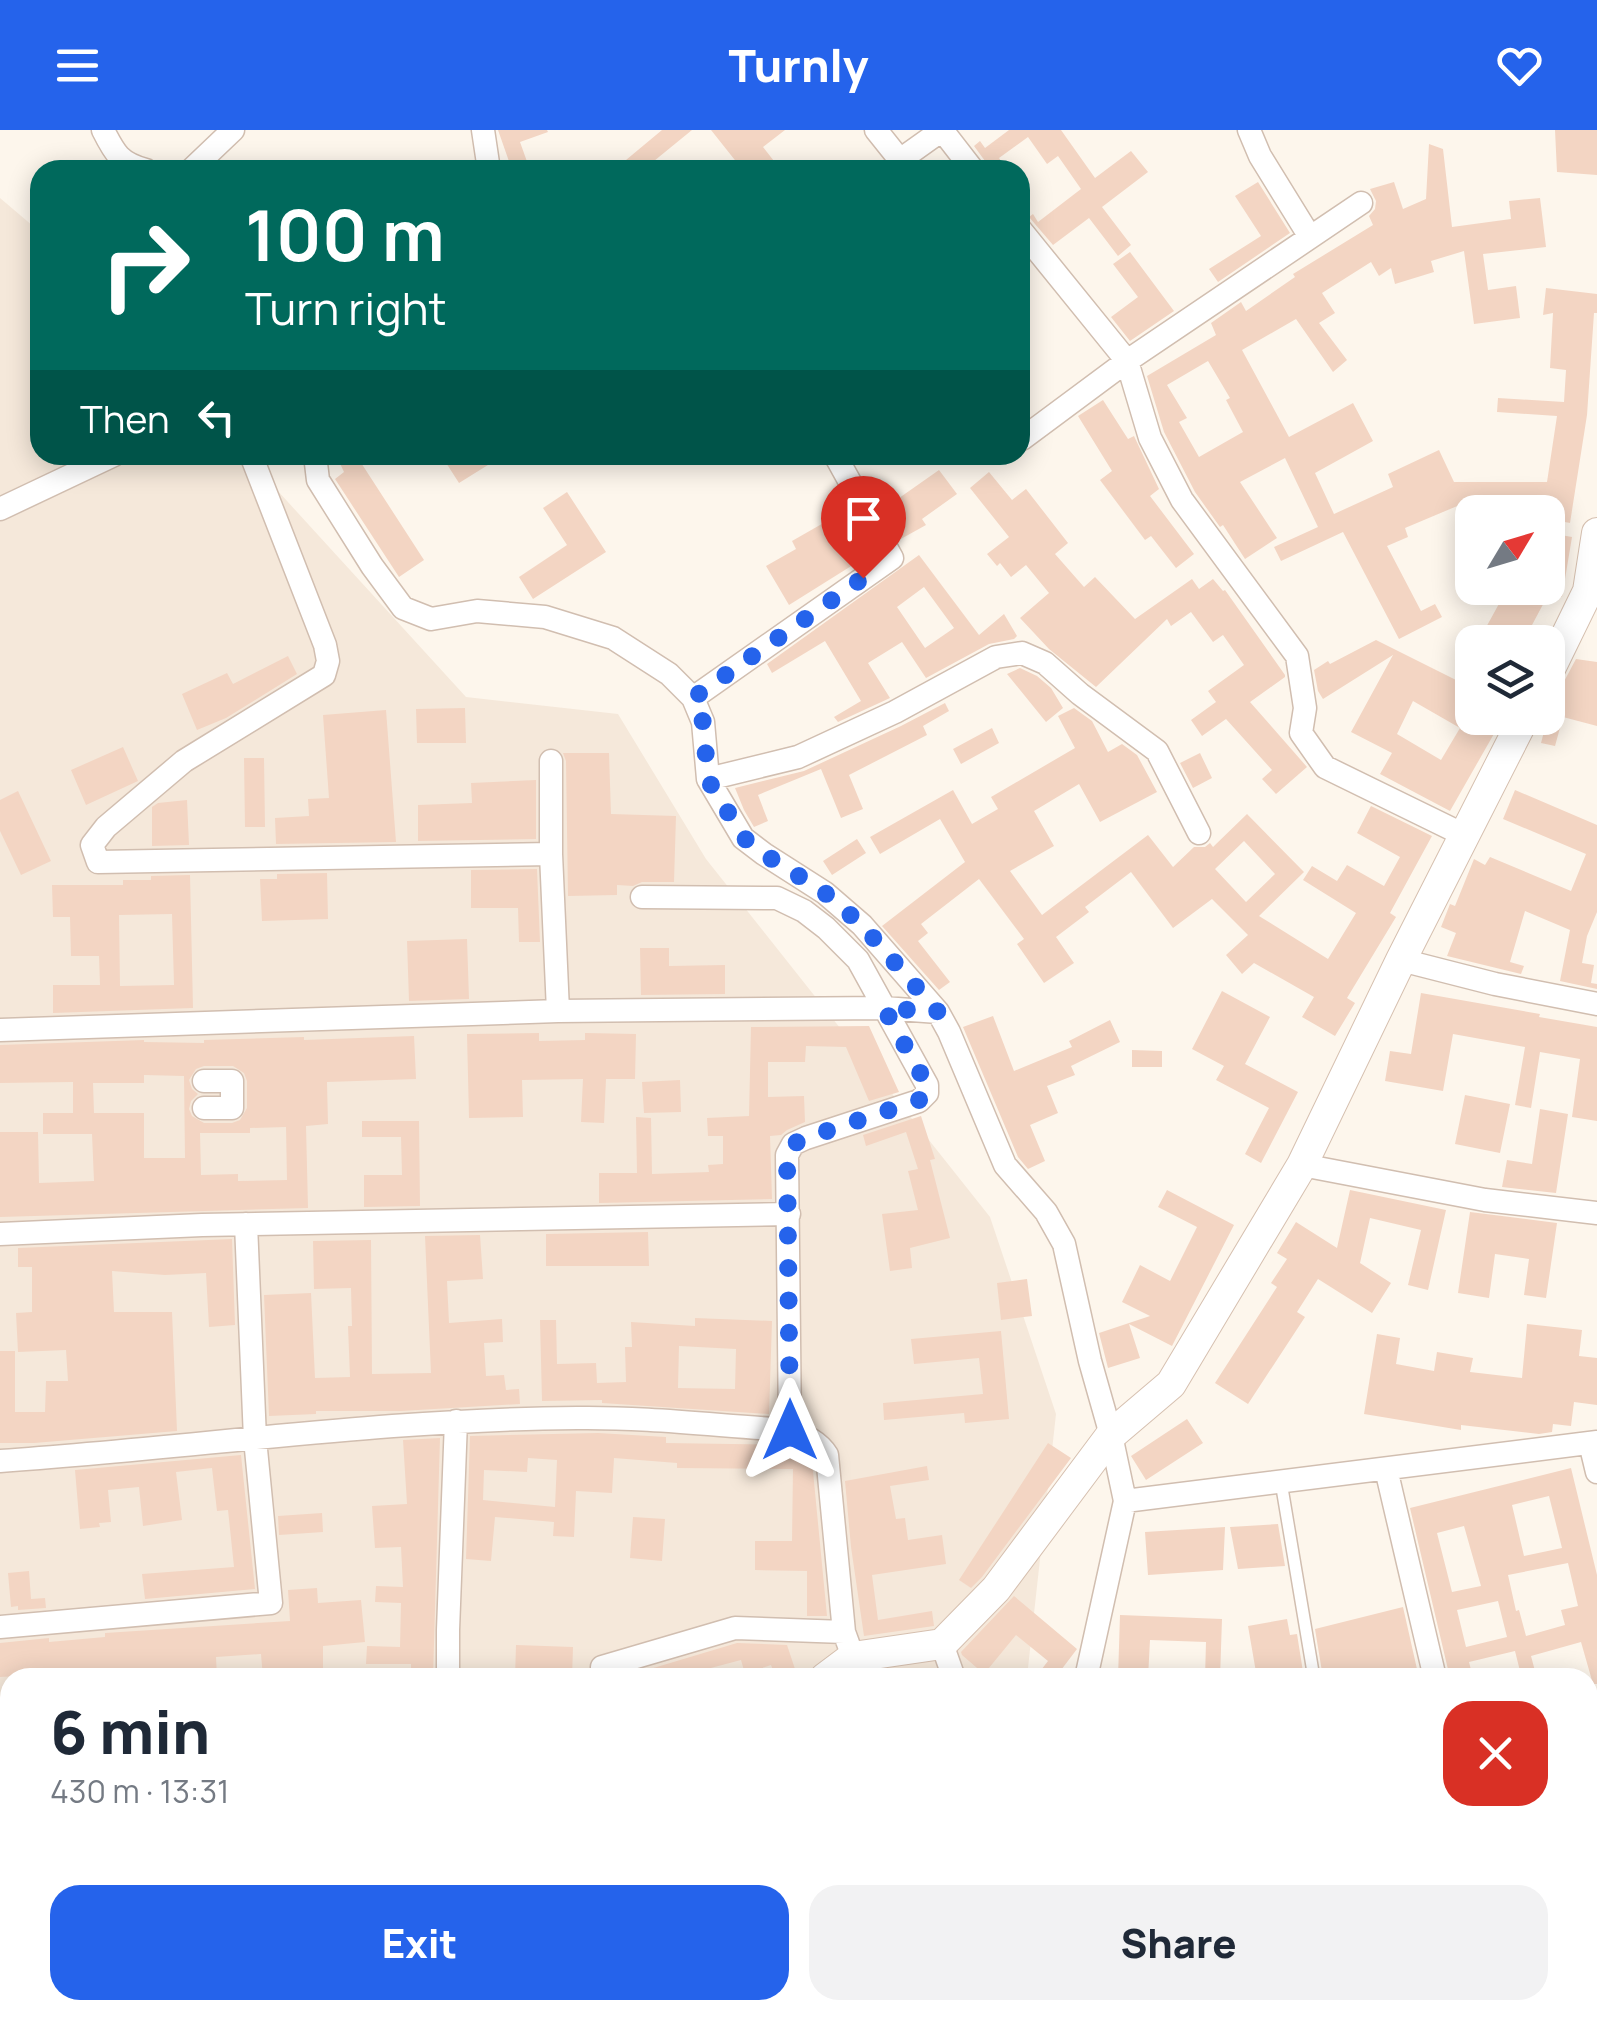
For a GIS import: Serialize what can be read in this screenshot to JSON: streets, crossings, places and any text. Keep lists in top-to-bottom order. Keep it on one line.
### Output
{"north":"top right","page":{"header":"Turnly","turn":["100 m","Turn right"],"then":"Then","heading":["6 min","430 m · 13:31"],"buttons":["Exit","Share"]}}
